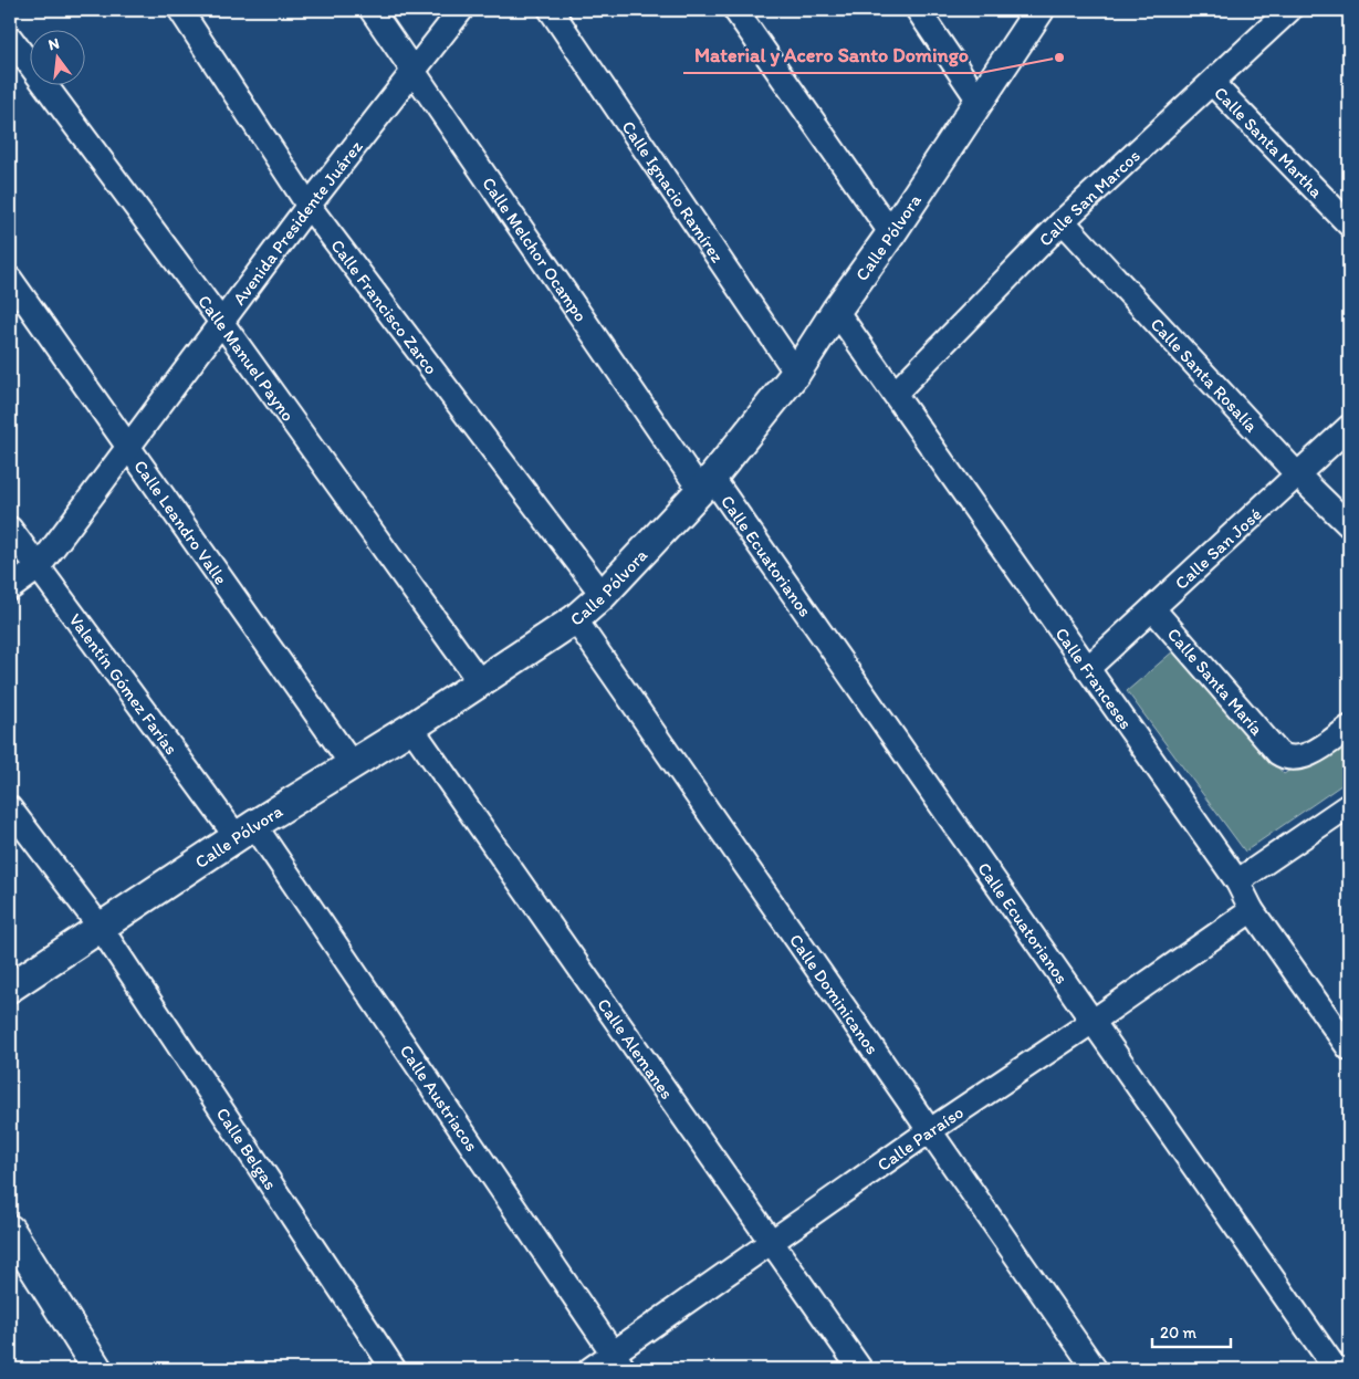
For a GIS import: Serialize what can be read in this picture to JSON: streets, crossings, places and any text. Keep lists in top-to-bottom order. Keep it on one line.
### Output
{"streets":{"street":["Calle Santa Martha","Calle Ignacio Ramírez","Calle San Marcos","Avenida Presidente Juárez","Calle Pólvora","Calle Melchor Ocampo","Calle Francisco Zarco","Calle Manuel Payno","Calle Santa Rosalía","Calle Leandro Valle","Calle San José","Calle Ecuatorianos","Calle Franceses","Calle Santa María","Valentín Gómez Farías","Calle Dominicanos","Calle Alemanes","Calle Austriacos","Calle Paraíso","Calle Belgas"]},"crossings":[["Calle Santa Martha","Calle San Marcos"],["Calle Ignacio Ramírez","Calle Pólvora"],["Calle San Marcos","Calle Santa Rosalía"],["Calle San Marcos","Calle Franceses"],["Avenida Presidente Juárez","Calle Melchor Ocampo"],["Avenida Presidente Juárez","Calle Francisco Zarco"],["Avenida Presidente Juárez","Calle Manuel Payno"],["Avenida Presidente Juárez","Calle Leandro Valle"],["Avenida Presidente Juárez","Valentín Gómez Farías"],["Calle Pólvora","Calle Melchor Ocampo"],["Calle Pólvora","Calle Francisco Zarco"],["Calle Pólvora","Calle Manuel Payno"],["Calle Pólvora","Calle Leandro Valle"],["Calle Pólvora","Calle Ecuatorianos"],["Calle Pólvora","Calle Franceses"],["Calle Pólvora","Valentín Gómez Farías"],["Calle Pólvora","Calle Dominicanos"],["Calle Pólvora","Calle Alemanes"],["Calle Pólvora","Calle Austriacos"],["Calle Pólvora","Calle Belgas"],["Calle Melchor Ocampo","Calle Ecuatorianos"],["Calle Santa Rosalía","Calle San José"],["Calle San José","Calle Franceses"],["Calle San José","Calle Santa María"],["Calle Ecuatorianos","Calle Paraíso"],["Calle Franceses","Calle Paraíso"],["Valentín Gómez Farías","Calle Austriacos"],["Calle Dominicanos","Calle Paraíso"],["Calle Alemanes","Calle Paraíso"],["Calle Austriacos","Calle Paraíso"]],"places":["Material y Acero Santo Domingo"],"scale_bar":"20 m","north":"top"}
